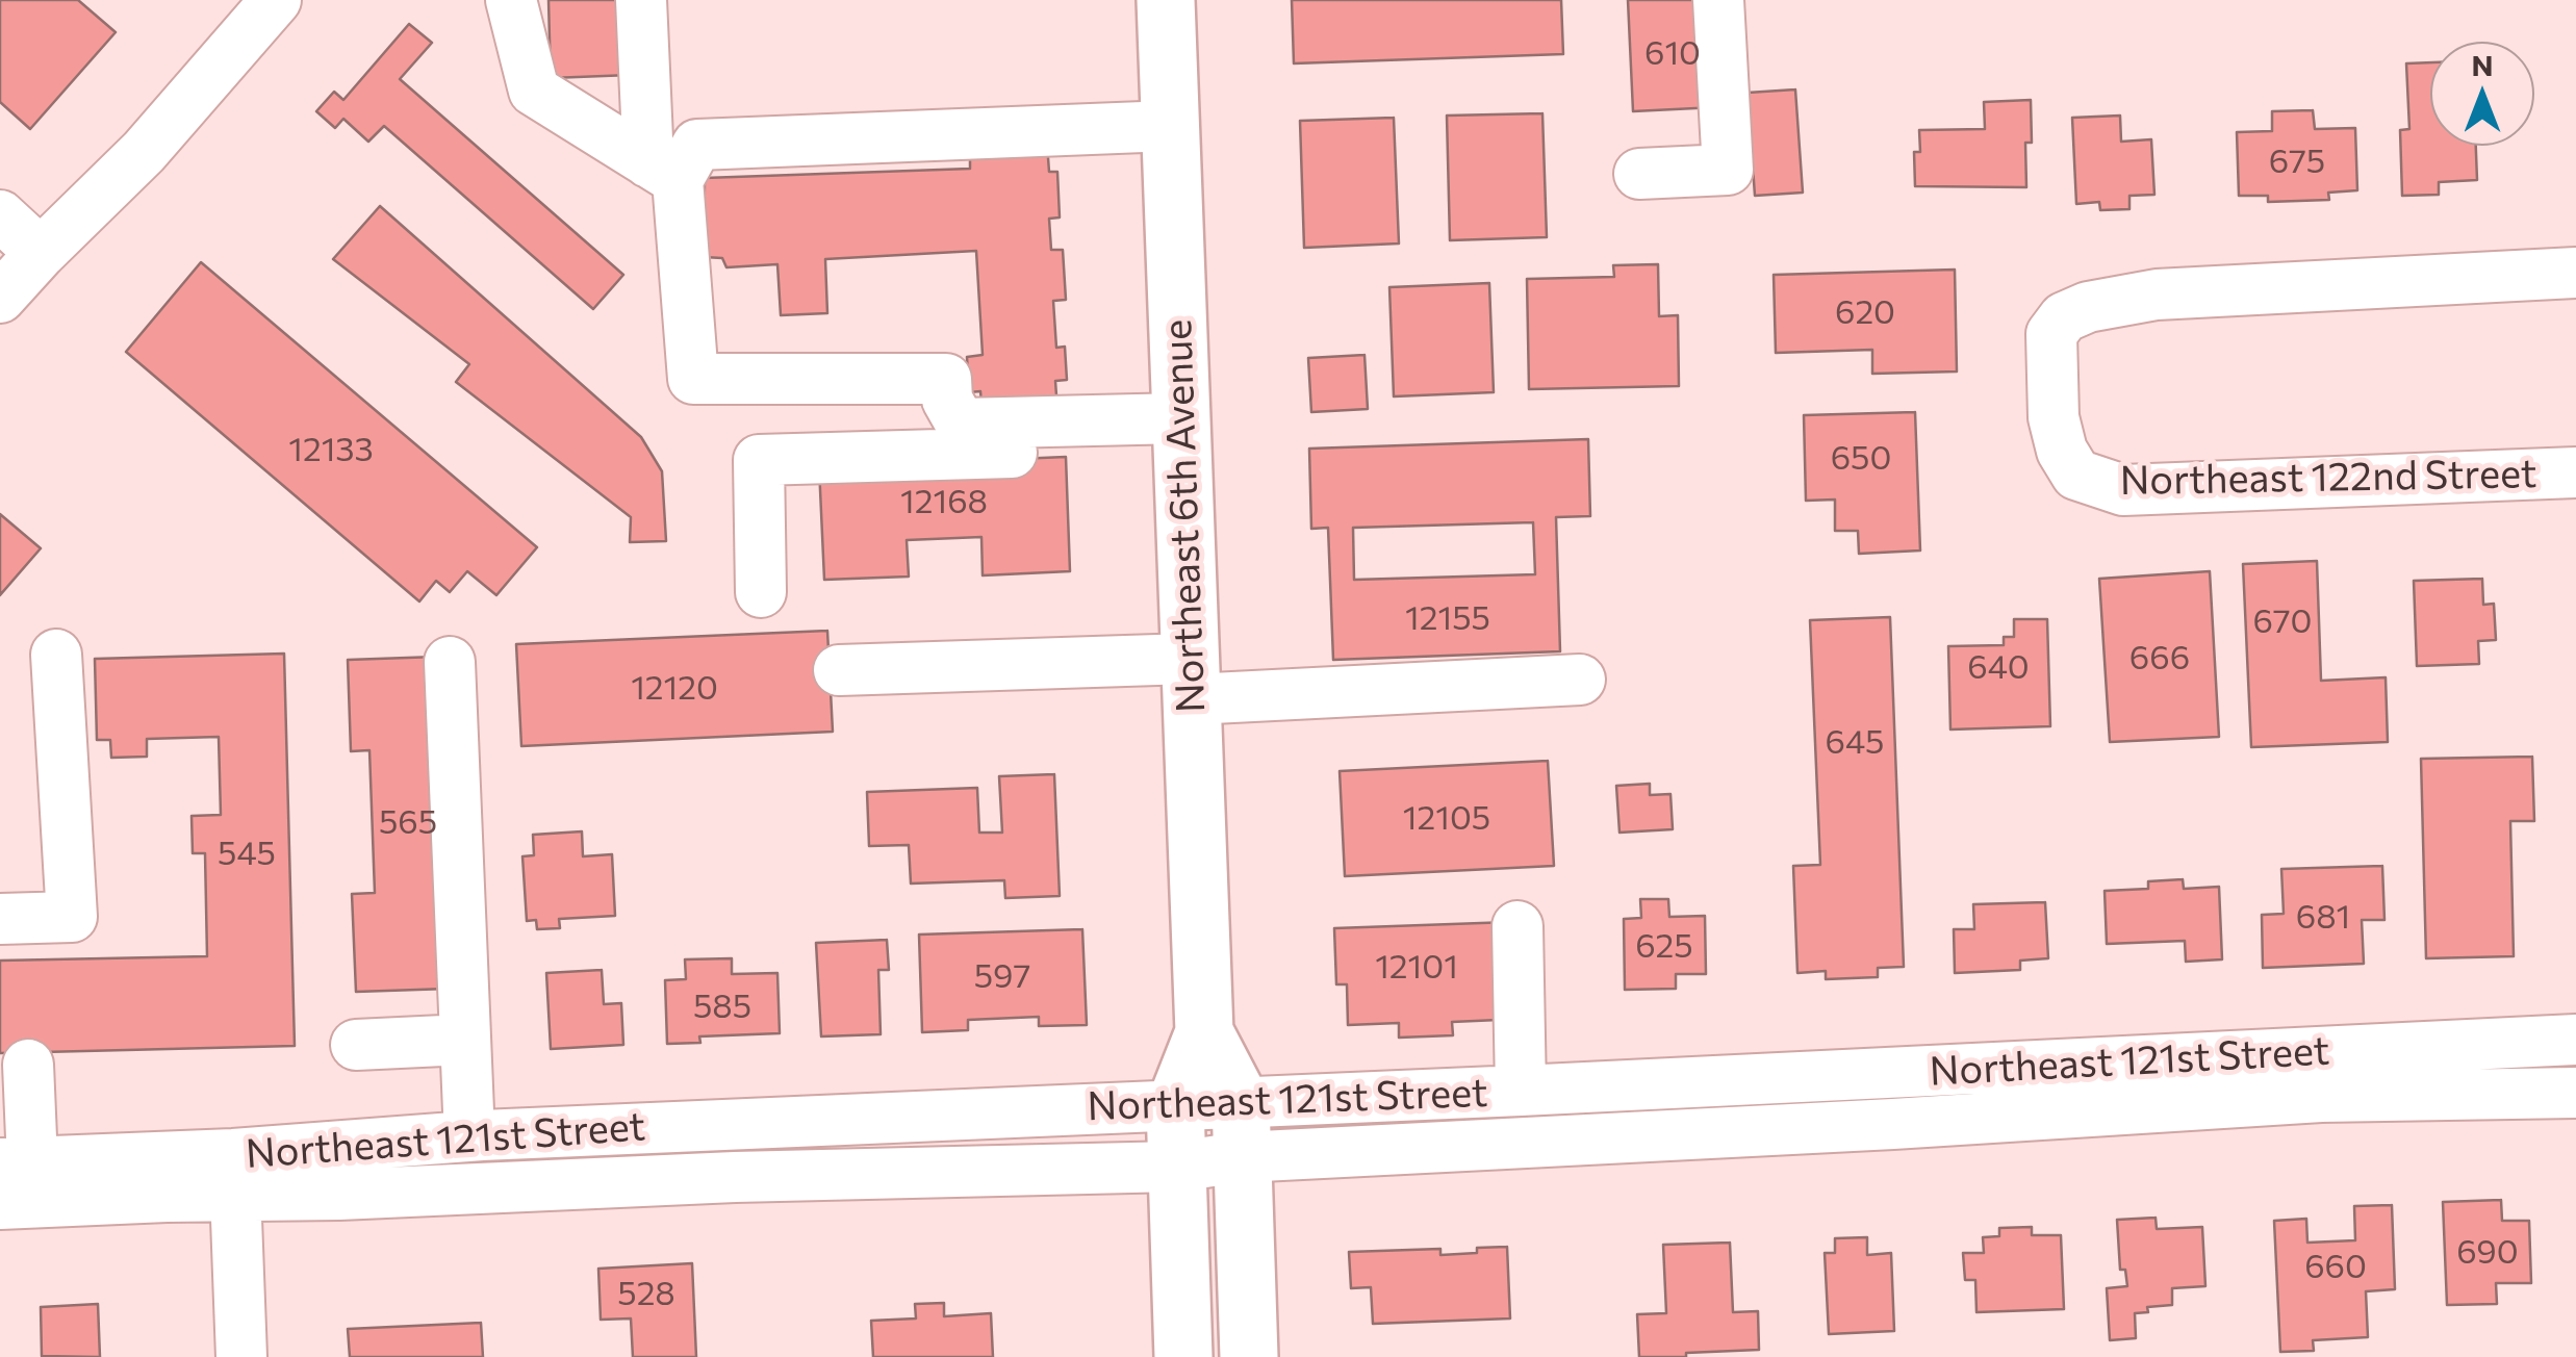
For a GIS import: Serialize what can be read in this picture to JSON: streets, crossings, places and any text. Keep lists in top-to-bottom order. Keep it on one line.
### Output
{"streets":{"main road":["Northeast 6th Avenue"],"street":["Northeast 122nd Street","Northeast 121st Street"]},"crossings":[["Northeast 6th Avenue","Northeast 121st Street"]],"house_numbers":["610","675","620","12133","650","12168","12155","670","666","640","12120","645","12105","565","545","681","625","12101","597","585","690","660","528"],"north":"top"}
